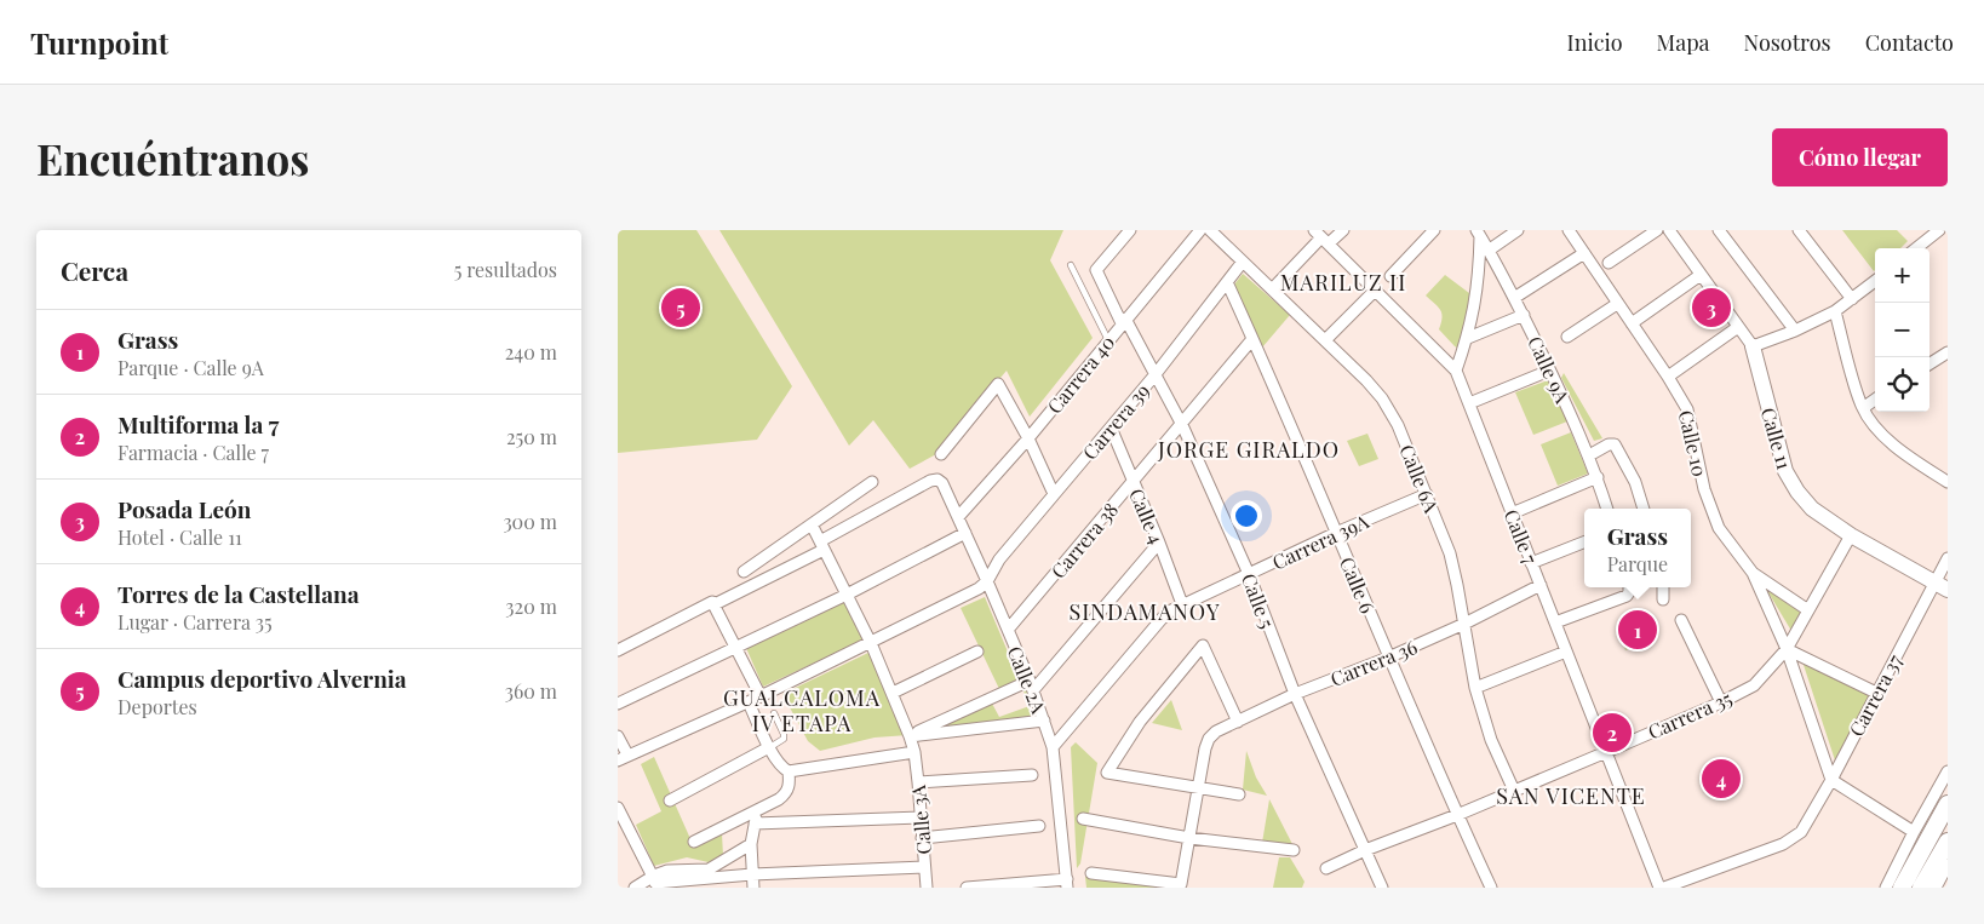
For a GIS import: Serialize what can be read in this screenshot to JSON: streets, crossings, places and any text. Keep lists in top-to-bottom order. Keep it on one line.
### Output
{"streets":{"street":["Calle 9A","Carrera 40","Carrera 39","Calle 11","Calle 10","Calle 6A","Calle 4","Calle 7","Carrera 38","Carrera 39A","Calle 6","Calle 5","Carrera 36","Calle 2A","Carrera 37","Carrera 35","Calle 3A"]},"crossings":[["Carrera 40","Calle 5"],["Carrera 40","Calle 2A"],["Carrera 39","Calle 6A"],["Carrera 39","Calle 4"],["Carrera 39","Calle 6"],["Carrera 39","Calle 5"],["Carrera 39","Calle 2A"],["Calle 11","Carrera 37"],["Calle 11","Carrera 35"],["Calle 10","Carrera 35"],["Calle 6A","Carrera 39A"],["Calle 6A","Carrera 36"],["Calle 6A","Carrera 35"],["Calle 4","Carrera 38"],["Calle 4","Carrera 39A"],["Calle 7","Carrera 36"],["Calle 7","Carrera 35"],["Carrera 38","Calle 6"],["Carrera 38","Calle 5"],["Carrera 38","Calle 2A"],["Carrera 39A","Calle 6"],["Carrera 39A","Calle 5"],["Carrera 39A","Calle 2A"],["Calle 6","Carrera 36"],["Calle 6","Carrera 35"],["Calle 5","Carrera 36"],["Calle 5","Carrera 35"],["Calle 2A","Calle 3A"]],"districts":["MARILUZ II","JORGE GIRALDO","SINDAMANOY","GUALCALOMA IV ETAPA","SAN VICENTE"],"page":{"header":"Turnpoint","nav":["Inicio","Mapa","Nosotros","Contacto"],"buttons":"Cómo llegar","title":"Encuéntranos","heading":["Cerca","5 resultados"],"map_buttons":["+","−"],"pins":["3","5","1","2","4"],"list":[{"mark":"1","name":"Grass","note":"Parque · Calle 9A","value":"240 m"},{"mark":"2","name":"Multiforma la 7","note":"Farmacia · Calle 7","value":"250 m"},{"mark":"3","name":"Posada León","note":"Hotel · Calle 11","value":"300 m"},{"mark":"4","name":"Torres de la Castellana","note":"Lugar · Carrera 35","value":"320 m"},{"mark":"5","name":"Campus deportivo Alvernia","note":"Deportes","value":"360 m"}],"popup":["Grass","Parque"]}}
